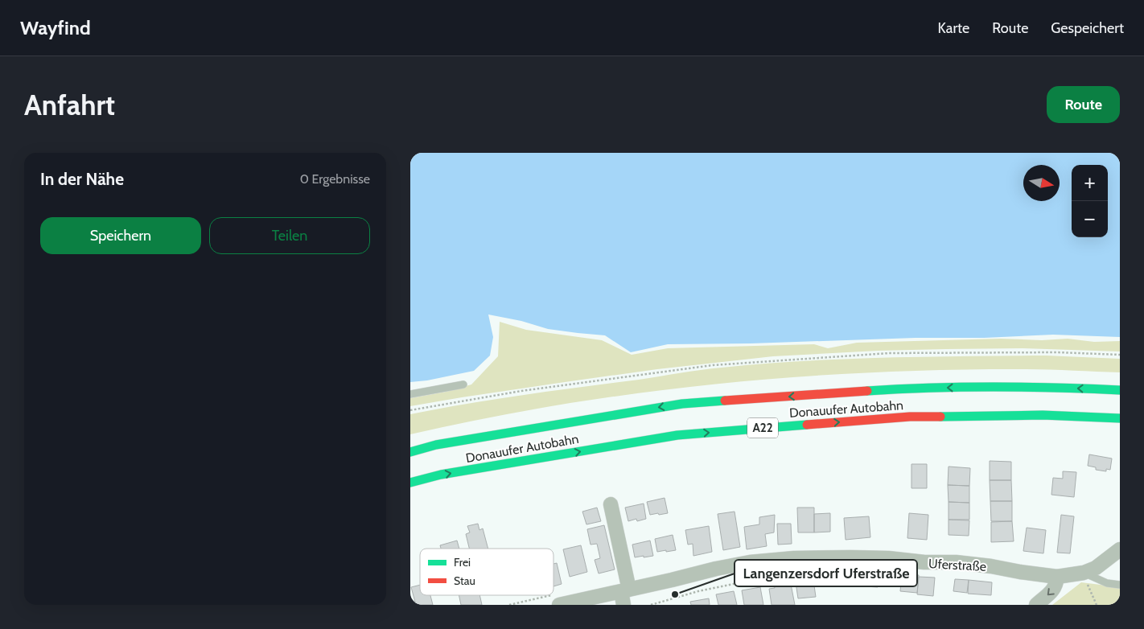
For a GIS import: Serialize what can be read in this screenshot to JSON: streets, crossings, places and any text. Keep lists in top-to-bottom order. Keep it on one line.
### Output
{"streets":{"highway":["Donauufer Autobahn","A22"],"street":["Uferstraße"]},"places":["Langenzersdorf Uferstraße"],"legend":["Frei","Stau"],"north":"right","page":{"header":"Wayfind","nav":["Karte","Route","Gespeichert"],"buttons":["Route",["Speichern","Teilen"]],"title":"Anfahrt","heading":["In der Nähe","0 Ergebnisse"],"map_buttons":["+","−"]}}
